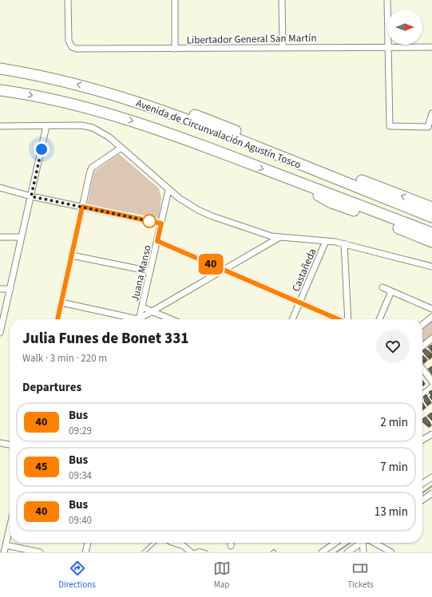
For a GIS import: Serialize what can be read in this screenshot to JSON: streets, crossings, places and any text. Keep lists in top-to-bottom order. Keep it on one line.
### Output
{"streets":{"highway":["Avenida de Circunvalación Agustín Tosco"],"street":["Libertador General San Martín","Castañeda","Juana Manso"]},"lines":["bus line 40"],"north":"right","page":{"on_map":"40","heading":[["Julia Funes de Bonet 331","Walk · 3 min · 220 m"],"Departures"],"list":[{"mark":"40","name":"Bus","note":"09:29","value":"2 min"},{"mark":"45","name":"Bus","note":"09:34","value":"7 min"},{"mark":"40","name":"Bus","note":"09:40","value":"13 min"}],"tabs":["Directions","Map","Tickets"]}}
